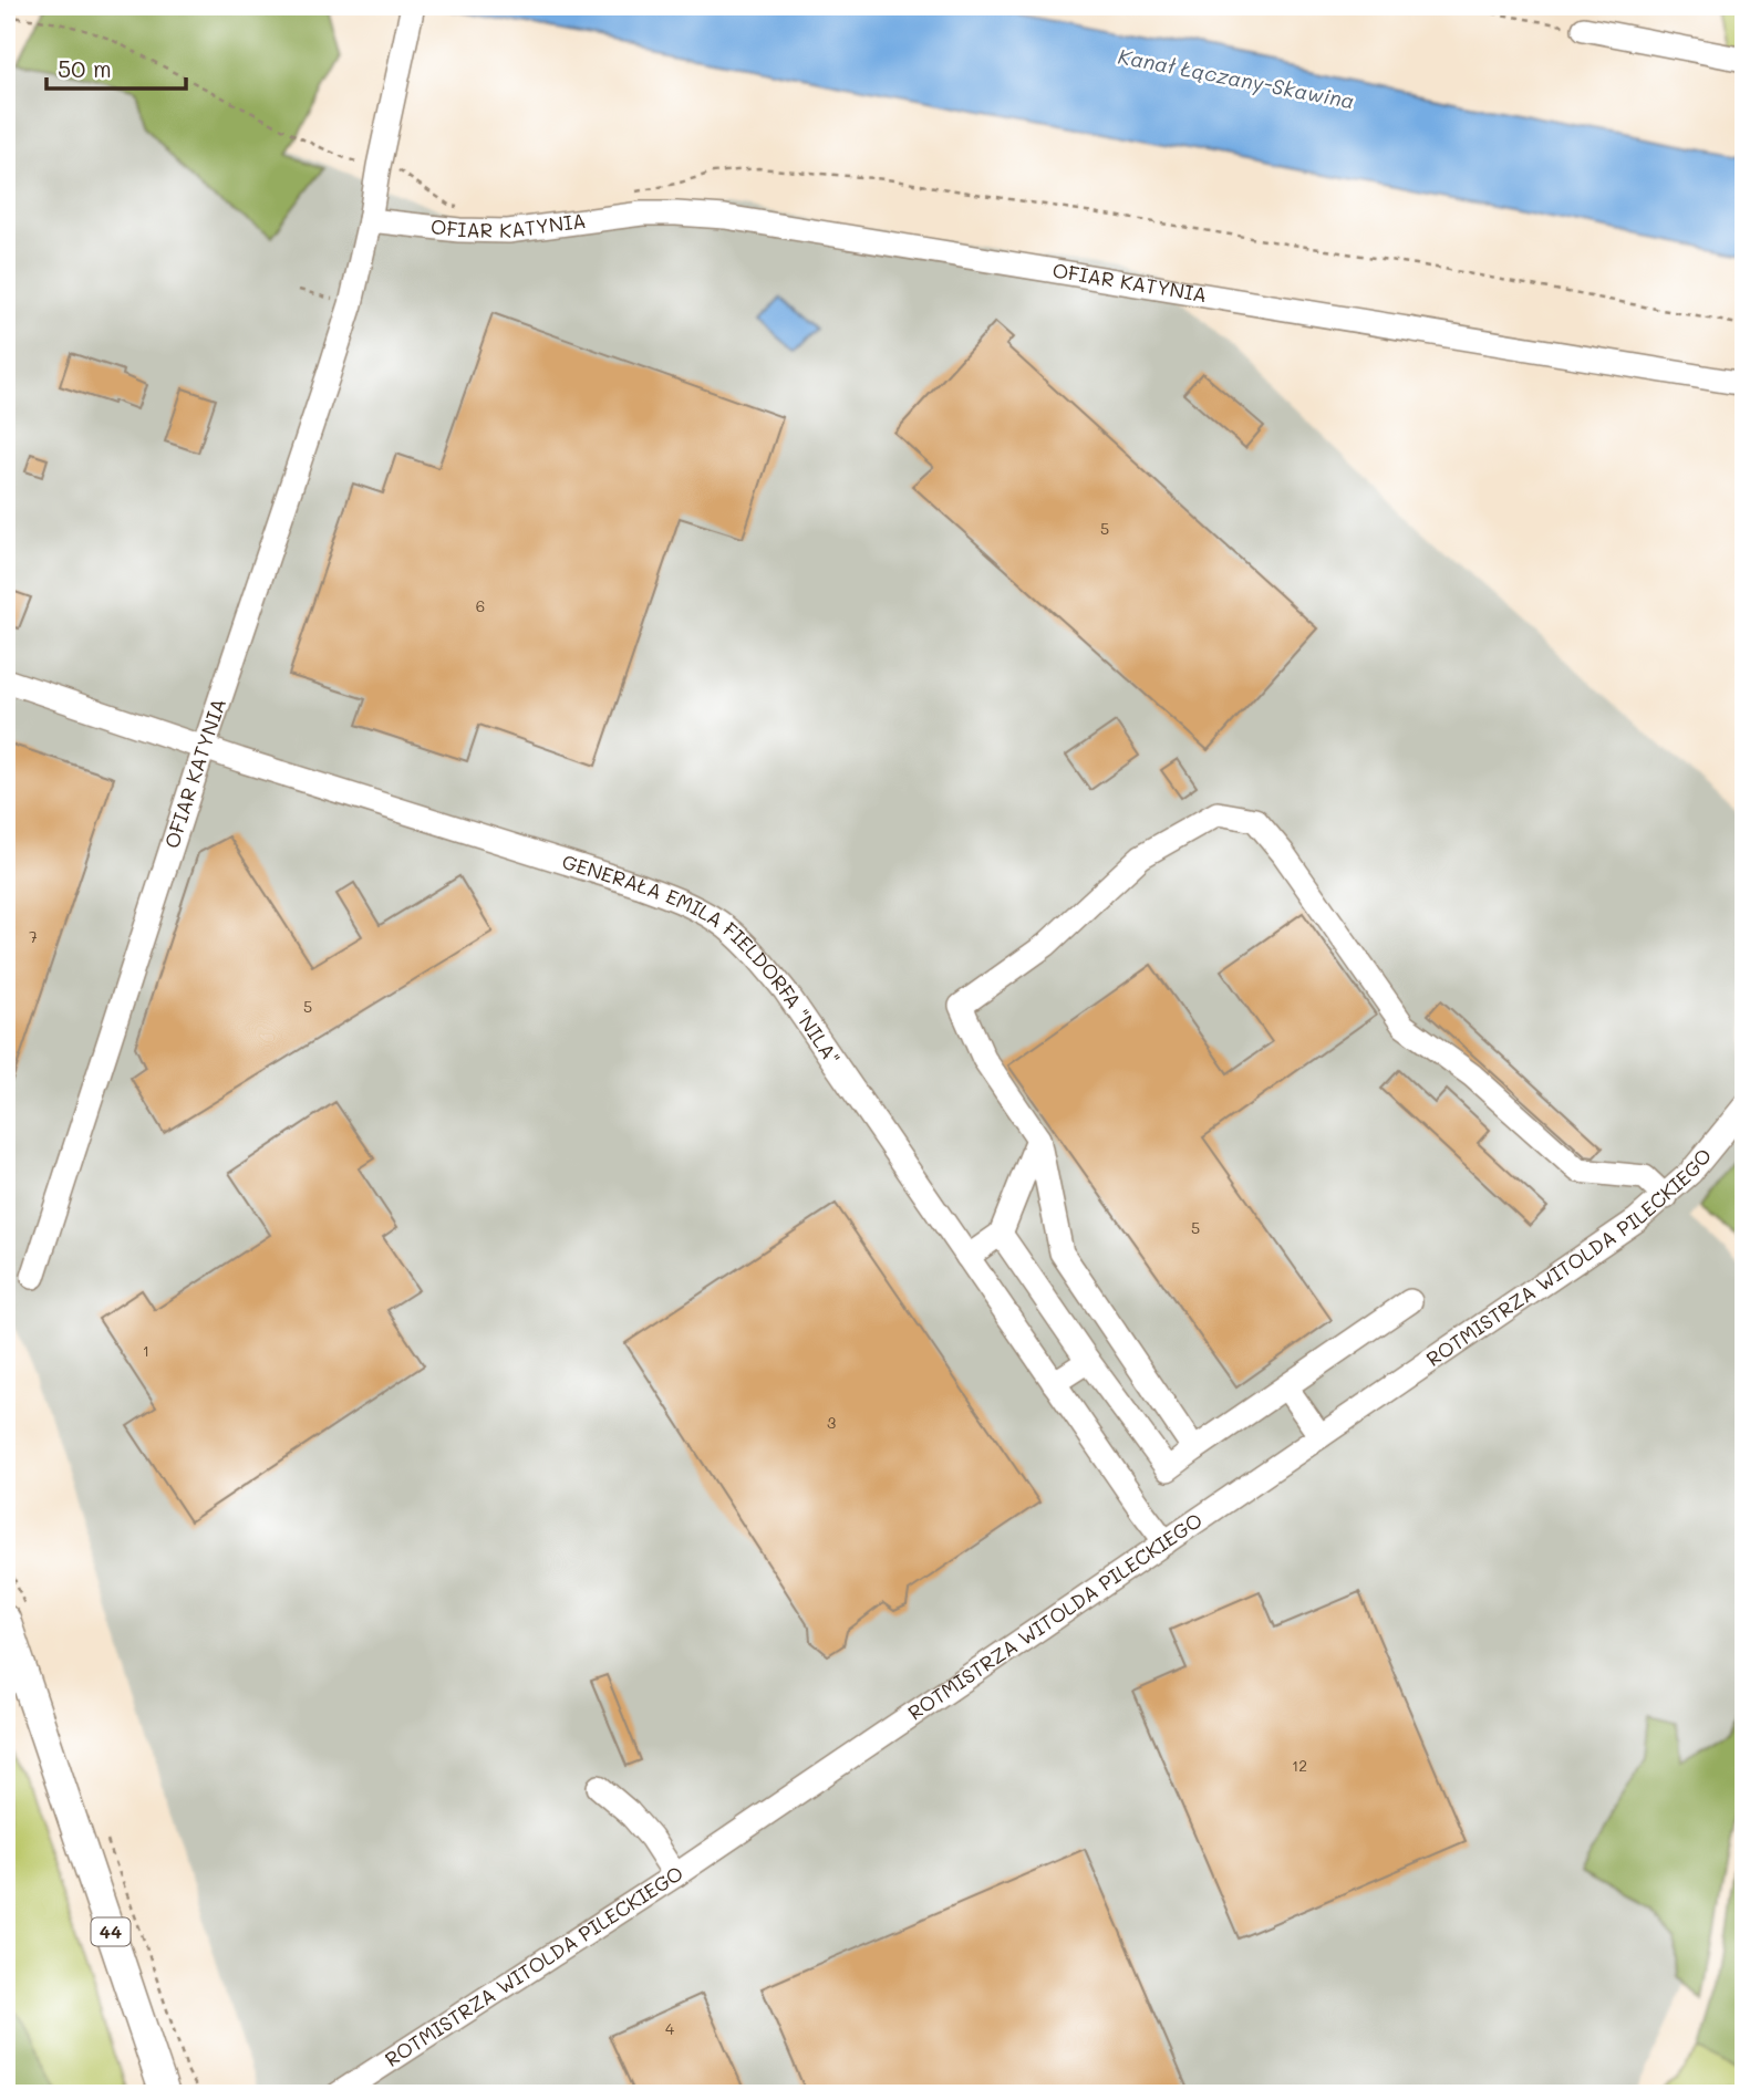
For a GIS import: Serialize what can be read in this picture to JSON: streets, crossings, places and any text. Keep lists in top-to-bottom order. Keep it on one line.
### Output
{"streets":{"main road":["44"],"street":["OFIAR KATYNIA","GENERAŁA EMILA FIELDORFA \"NILA\"","ROTMISTRZA WITOLDA PILECKIEGO"]},"crossings":[["OFIAR KATYNIA","GENERAŁA EMILA FIELDORFA \"NILA\""],["GENERAŁA EMILA FIELDORFA \"NILA\"","ROTMISTRZA WITOLDA PILECKIEGO"]],"water":["Kanał Łączany-Skawina"],"house_numbers":["5","6","7","5","5","1","3","12","4"],"scale_bar":"50 m"}
